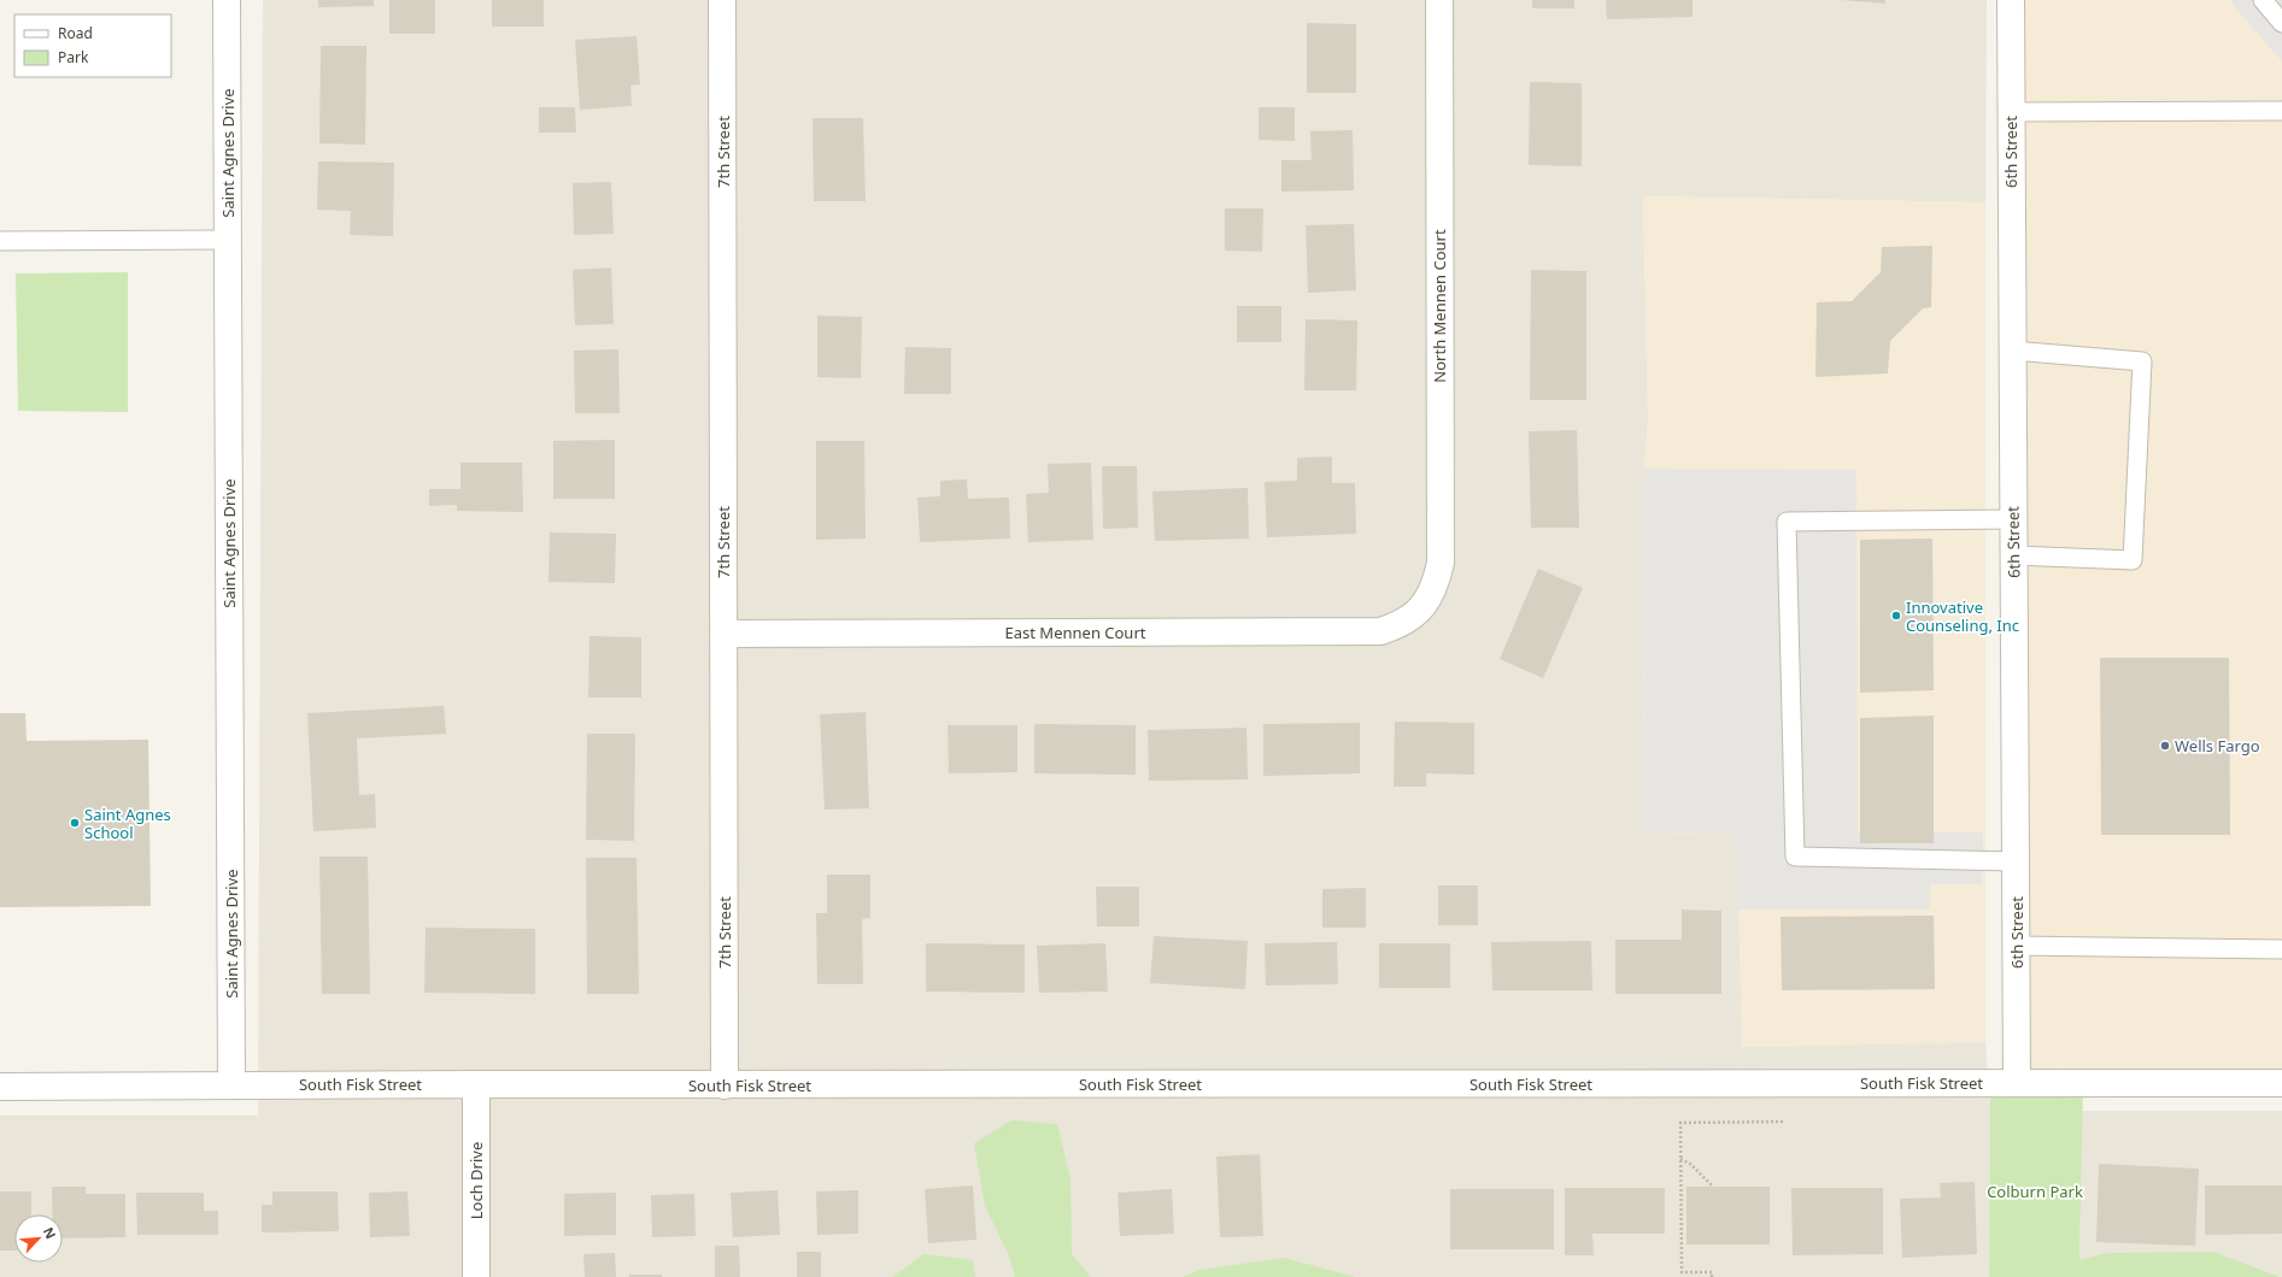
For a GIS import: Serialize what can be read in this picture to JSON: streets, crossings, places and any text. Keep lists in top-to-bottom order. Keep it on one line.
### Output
{"streets":{"street":["7th Street","6th Street","Saint Agnes Drive","North Mennen Court","East Mennen Court","South Fisk Street","Loch Drive"]},"crossings":[["7th Street","East Mennen Court"],["7th Street","South Fisk Street"],["6th Street","South Fisk Street"],["Saint Agnes Drive","South Fisk Street"],["North Mennen Court","East Mennen Court"],["South Fisk Street","Loch Drive"]],"parks":["Colburn Park"],"places":["Innovative Counseling, Inc","Wells Fargo","Saint Agnes School"],"legend":["Road","Park"],"north":"top right"}
